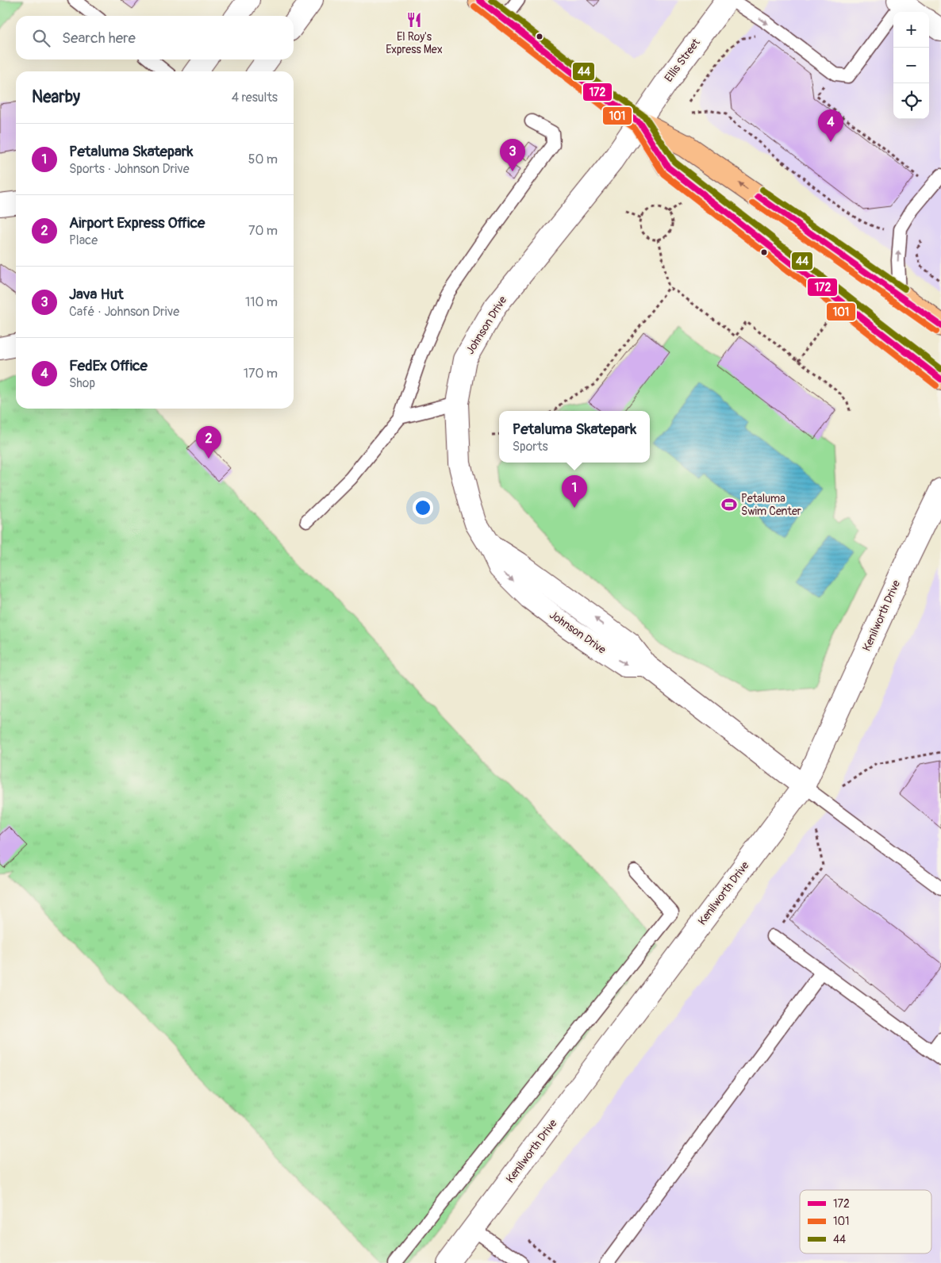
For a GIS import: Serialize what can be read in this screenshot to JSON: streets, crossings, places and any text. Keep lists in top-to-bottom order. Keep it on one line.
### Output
{"streets":{"street":["Ellis Street","Johnson Drive","Kenilworth Drive"]},"crossings":[["Ellis Street","Johnson Drive"],["Johnson Drive","Kenilworth Drive"]],"places":{"restaurant":["El Roy's Express Mex"],"sports":["Petaluma Swim Center"]},"lines":["transit line 172","transit line 44","transit line 101"],"legend":["172","101","44"],"page":{"map_buttons":["+","−"],"search":"Search here","heading":["Nearby","4 results"],"pins":["4","3","2","1"],"list":[{"mark":"1","name":"Petaluma Skatepark","note":"Sports · Johnson Drive","value":"50 m"},{"mark":"2","name":"Airport Express Office","note":"Place","value":"70 m"},{"mark":"3","name":"Java Hut","note":"Café · Johnson Drive","value":"110 m"},{"mark":"4","name":"FedEx Office","note":"Shop","value":"170 m"}],"popup":["Petaluma Skatepark","Sports"]}}
